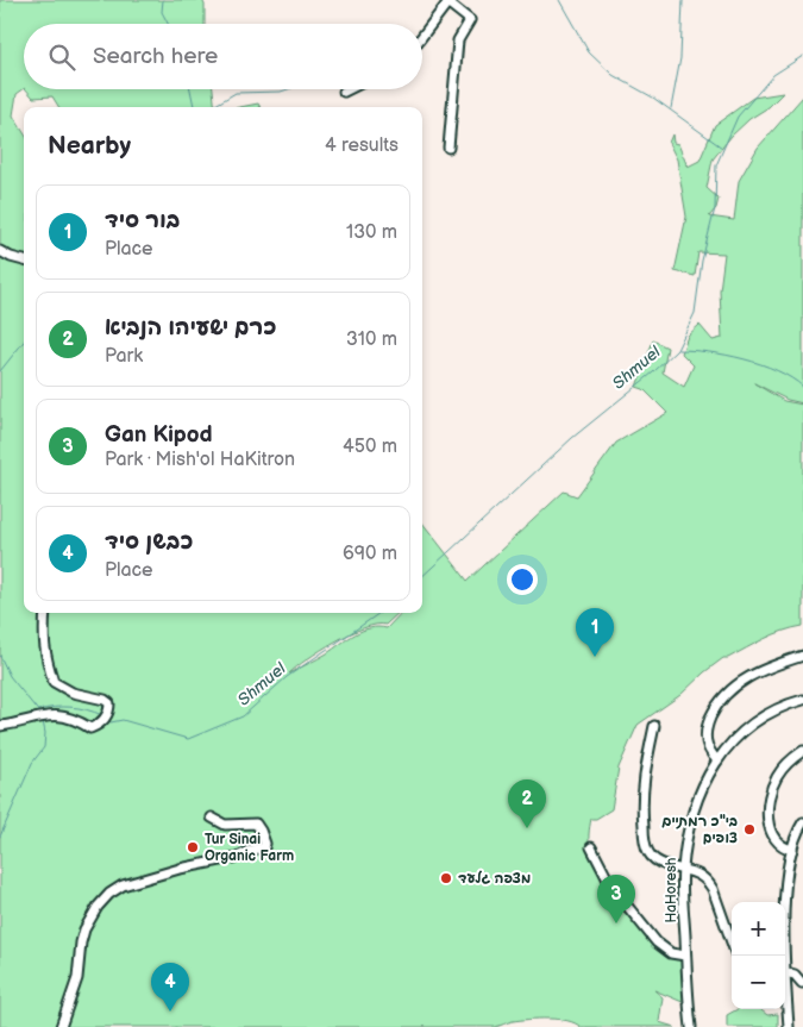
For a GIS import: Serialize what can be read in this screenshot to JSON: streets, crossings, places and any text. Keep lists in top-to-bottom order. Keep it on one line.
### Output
{"streets":{"street":["HaHoresh"]},"water":["Shmuel"],"places":["בי\"כ רמתיים צופים","Tur Sinai Organic Farm","מצפה גלעד"],"page":{"search":"Search here","heading":["Nearby","4 results"],"list":[{"mark":"1","name":"בור סיד","note":"Place","value":"130 m"},{"mark":"2","name":"כרם ישעיהו הנביא","note":"Park","value":"310 m"},{"mark":"3","name":"Gan Kipod","note":"Park · Mish'ol HaKitron","value":"450 m"},{"mark":"4","name":"כבשן סיד","note":"Place","value":"690 m"}],"pins":["1","2","3","4"],"map_buttons":["+","−"]}}
